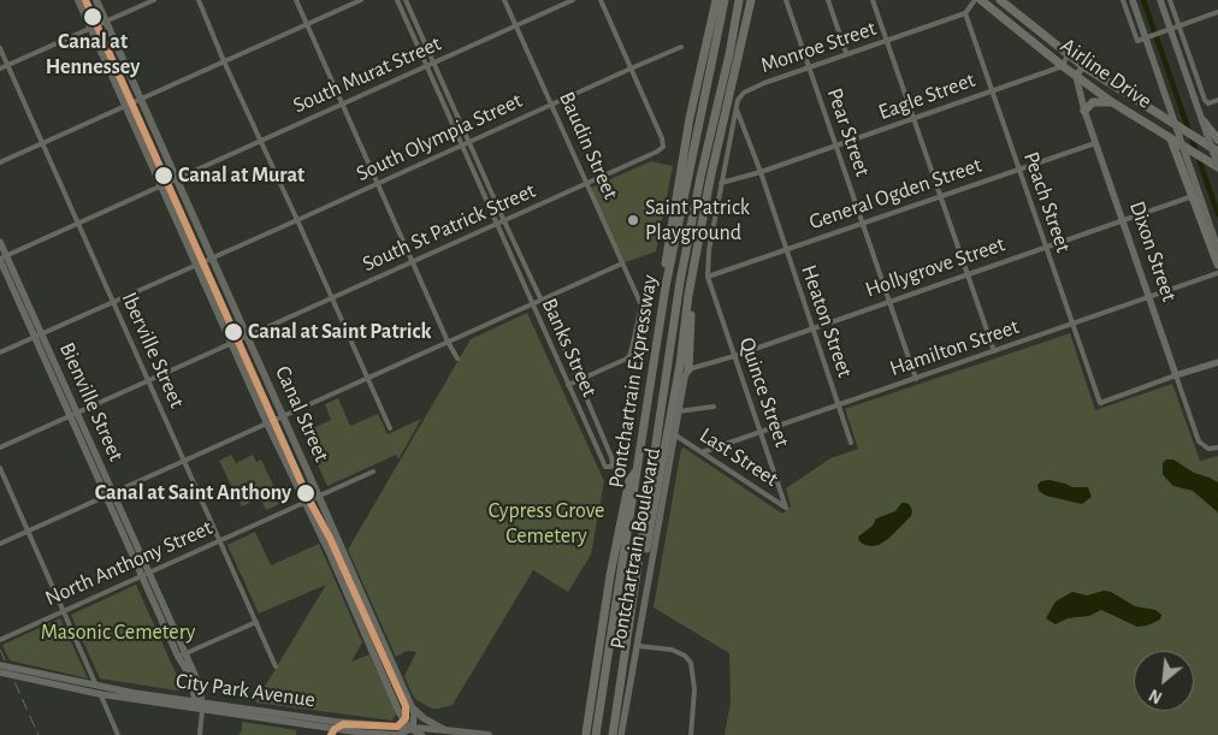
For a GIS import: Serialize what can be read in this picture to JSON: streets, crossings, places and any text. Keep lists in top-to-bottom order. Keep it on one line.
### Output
{"streets":{"highway":["Airline Drive","Pontchartrain Expressway"],"main road":["Canal Street","City Park Avenue"],"street":["Monroe Street","South Murat Street","Eagle Street","Pear Street","South Olympia Street","Baudin Street","General Ogden Street","Peach Street","South St Patrick Street","Dixon Street","Hollygrove Street","Heaton Street","Banks Street","Hamilton Street","Iberville Street","Quince Street","Bienville Street","Last Street","Pontchartrain Boulevard","North Anthony Street"]},"crossings":[["Monroe Street","Pear Street"],["Monroe Street","Peach Street"],["Monroe Street","Quince Street"],["Airline Drive","Eagle Street"],["Airline Drive","Dixon Street"],["South Murat Street","Baudin Street"],["South Murat Street","Banks Street"],["South Murat Street","Iberville Street"],["South Murat Street","Bienville Street"],["South Murat Street","Canal Street"],["Eagle Street","Pear Street"],["Eagle Street","Peach Street"],["Eagle Street","Heaton Street"],["Eagle Street","Quince Street"],["Pear Street","General Ogden Street"],["Pear Street","Hollygrove Street"],["Pear Street","Hamilton Street"],["South Olympia Street","Baudin Street"],["South Olympia Street","South St Patrick Street"],["South Olympia Street","Banks Street"],["South Olympia Street","Iberville Street"],["South Olympia Street","Bienville Street"],["South Olympia Street","Canal Street"],["Baudin Street","South St Patrick Street"],["Baudin Street","Banks Street"],["General Ogden Street","Peach Street"],["General Ogden Street","Dixon Street"],["General Ogden Street","Heaton Street"],["General Ogden Street","Quince Street"],["Peach Street","Dixon Street"],["Peach Street","Hollygrove Street"],["Peach Street","Hamilton Street"],["South St Patrick Street","Banks Street"],["South St Patrick Street","Iberville Street"],["South St Patrick Street","Bienville Street"],["South St Patrick Street","Canal Street"],["Dixon Street","Hollygrove Street"],["Dixon Street","Hamilton Street"],["Hollygrove Street","Heaton Street"],["Hollygrove Street","Quince Street"],["Hollygrove Street","Pontchartrain Boulevard"],["Heaton Street","Hamilton Street"],["Heaton Street","Quince Street"],["Hamilton Street","Quince Street"],["Hamilton Street","Last Street"],["Iberville Street","North Anthony Street"],["Quince Street","Last Street"],["Bienville Street","North Anthony Street"],["Bienville Street","City Park Avenue"],["Canal Street","North Anthony Street"],["Canal Street","City Park Avenue"],["Last Street","Pontchartrain Boulevard"]],"parks":["Cypress Grove Cemetery","Masonic Cemetery"],"places":["Canal at Hennessey","Canal at Murat","Saint Patrick Playground","Canal at Saint Patrick","Canal at Saint Anthony"],"north":"bottom left"}
